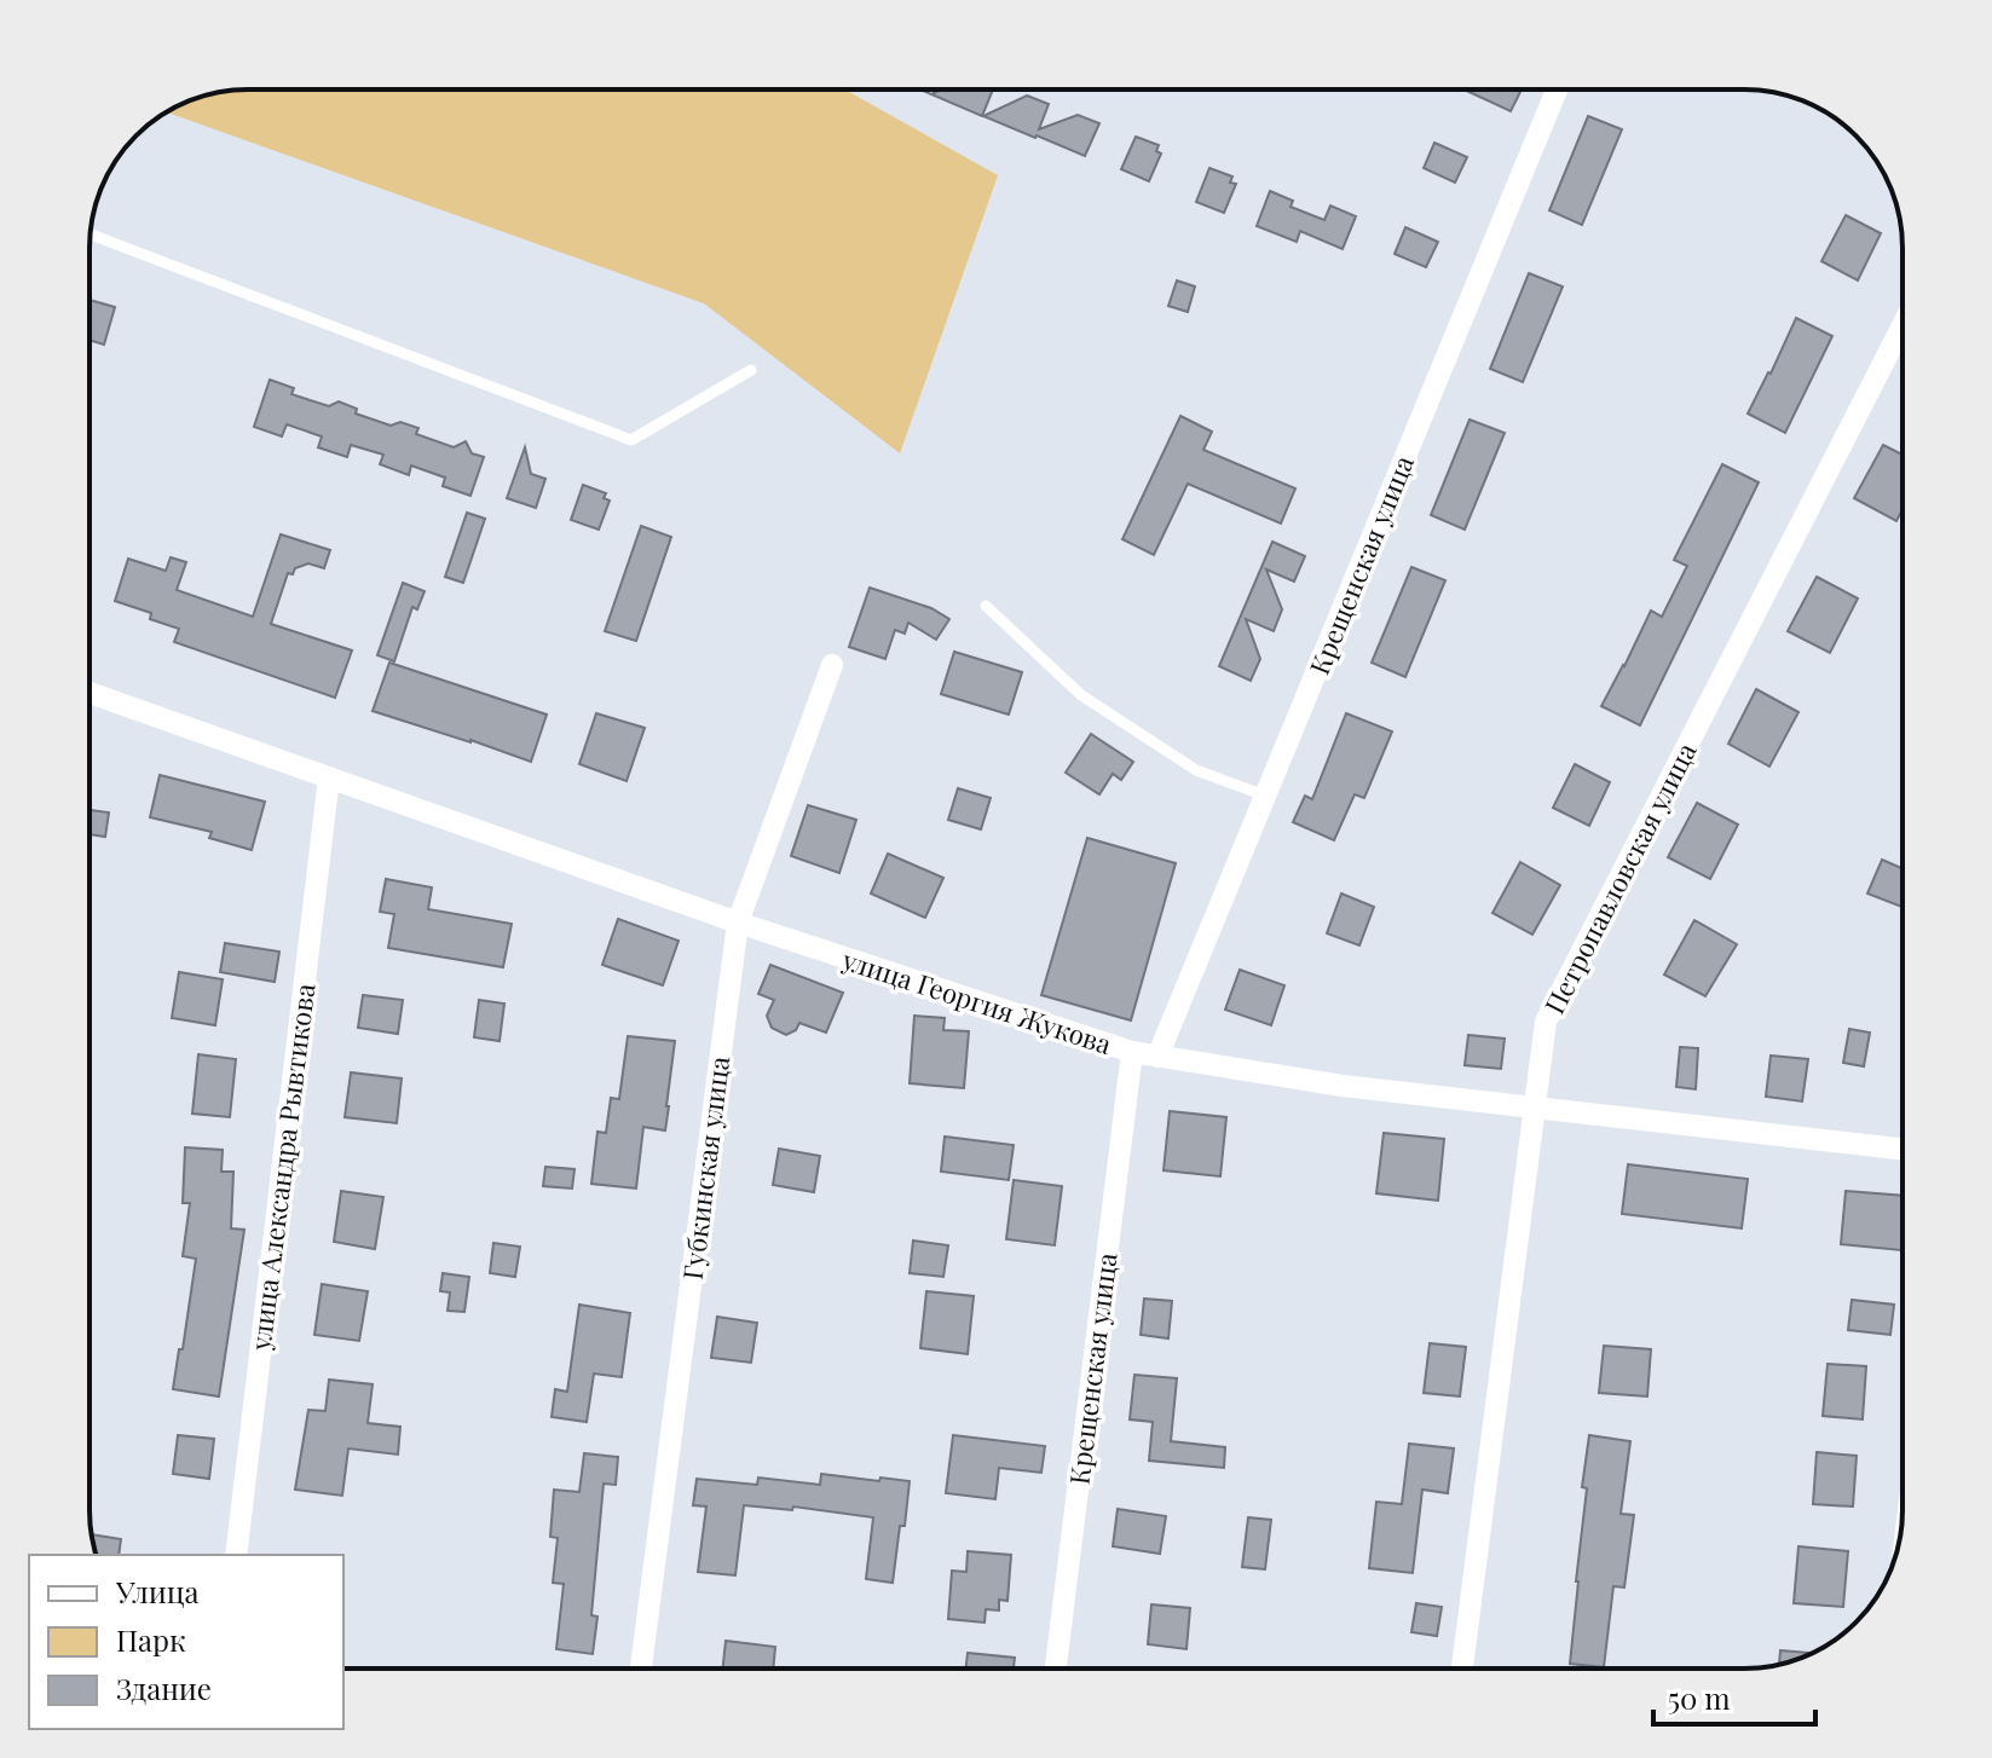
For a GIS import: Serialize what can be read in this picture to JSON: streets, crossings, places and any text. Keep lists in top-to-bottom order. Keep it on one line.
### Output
{"streets":{"street":["Крещенская улица","Петропавловская улица","улица Георгия Жукова","улица Александра Рывтикова","Губкинская улица"]},"crossings":[["Крещенская улица","улица Георгия Жукова"],["Петропавловская улица","улица Георгия Жукова"],["улица Георгия Жукова","улица Александра Рывтикова"],["улица Георгия Жукова","Губкинская улица"]],"legend":["Улица","Парк","Здание"],"scale_bar":"50 m"}
